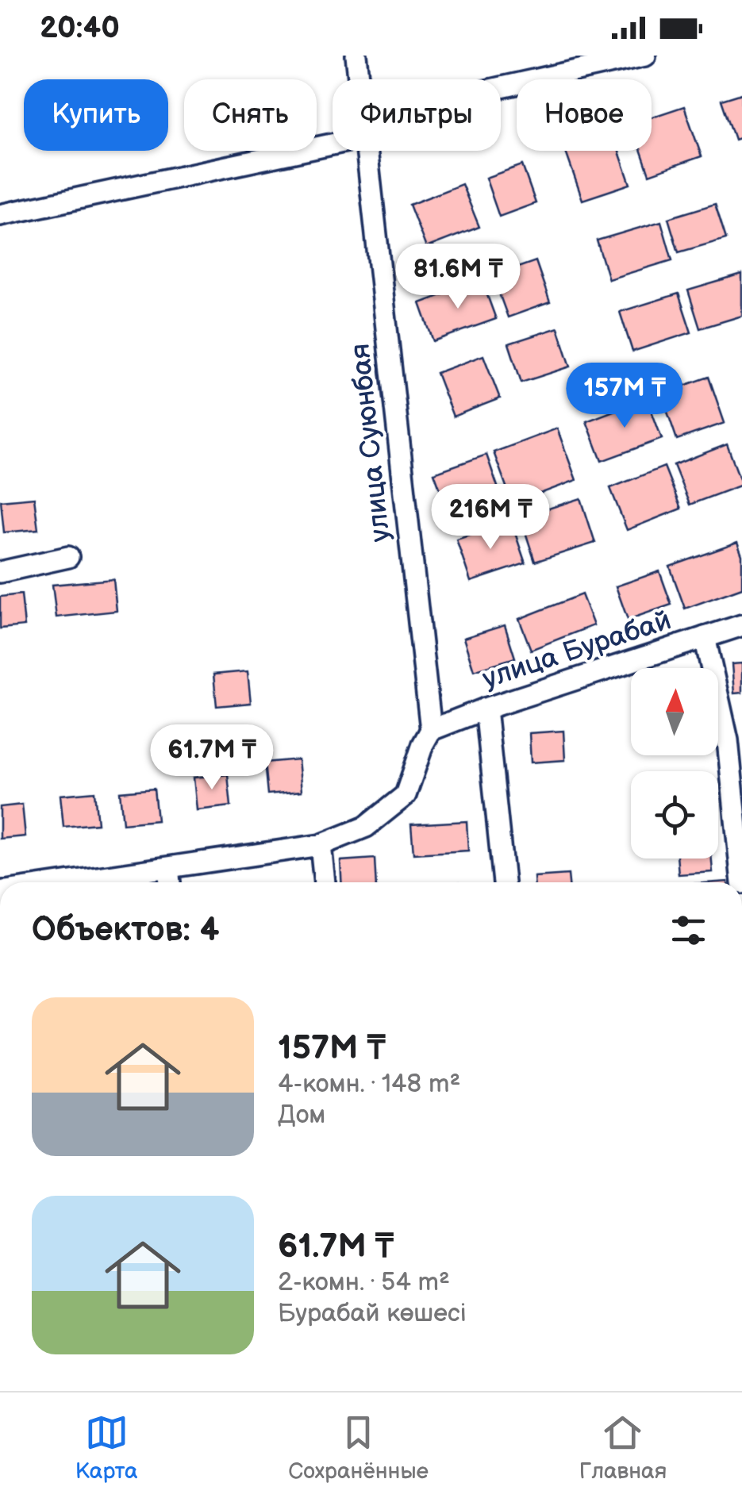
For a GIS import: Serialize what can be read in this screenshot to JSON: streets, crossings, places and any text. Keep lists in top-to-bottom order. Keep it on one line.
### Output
{"streets":{"street":["улица Суюнбая","улица Бурабай"]},"crossings":[["улица Суюнбая","улица Бурабай"]],"north":"top","page":{"status":"20:40","chip":["Купить","Снять","Фильтры","Новое"],"price":["81.6M ₸","157M ₸","216M ₸","61.7M ₸"],"heading":"Объектов: 4","list":[{"name":"157M ₸","note":"4-комн. · 148 m² · Дом"},{"name":"61.7M ₸","note":"2-комн. · 54 m² · Бурабай көшесі"}],"tabs":["Карта","Сохранённые","Главная"]}}
